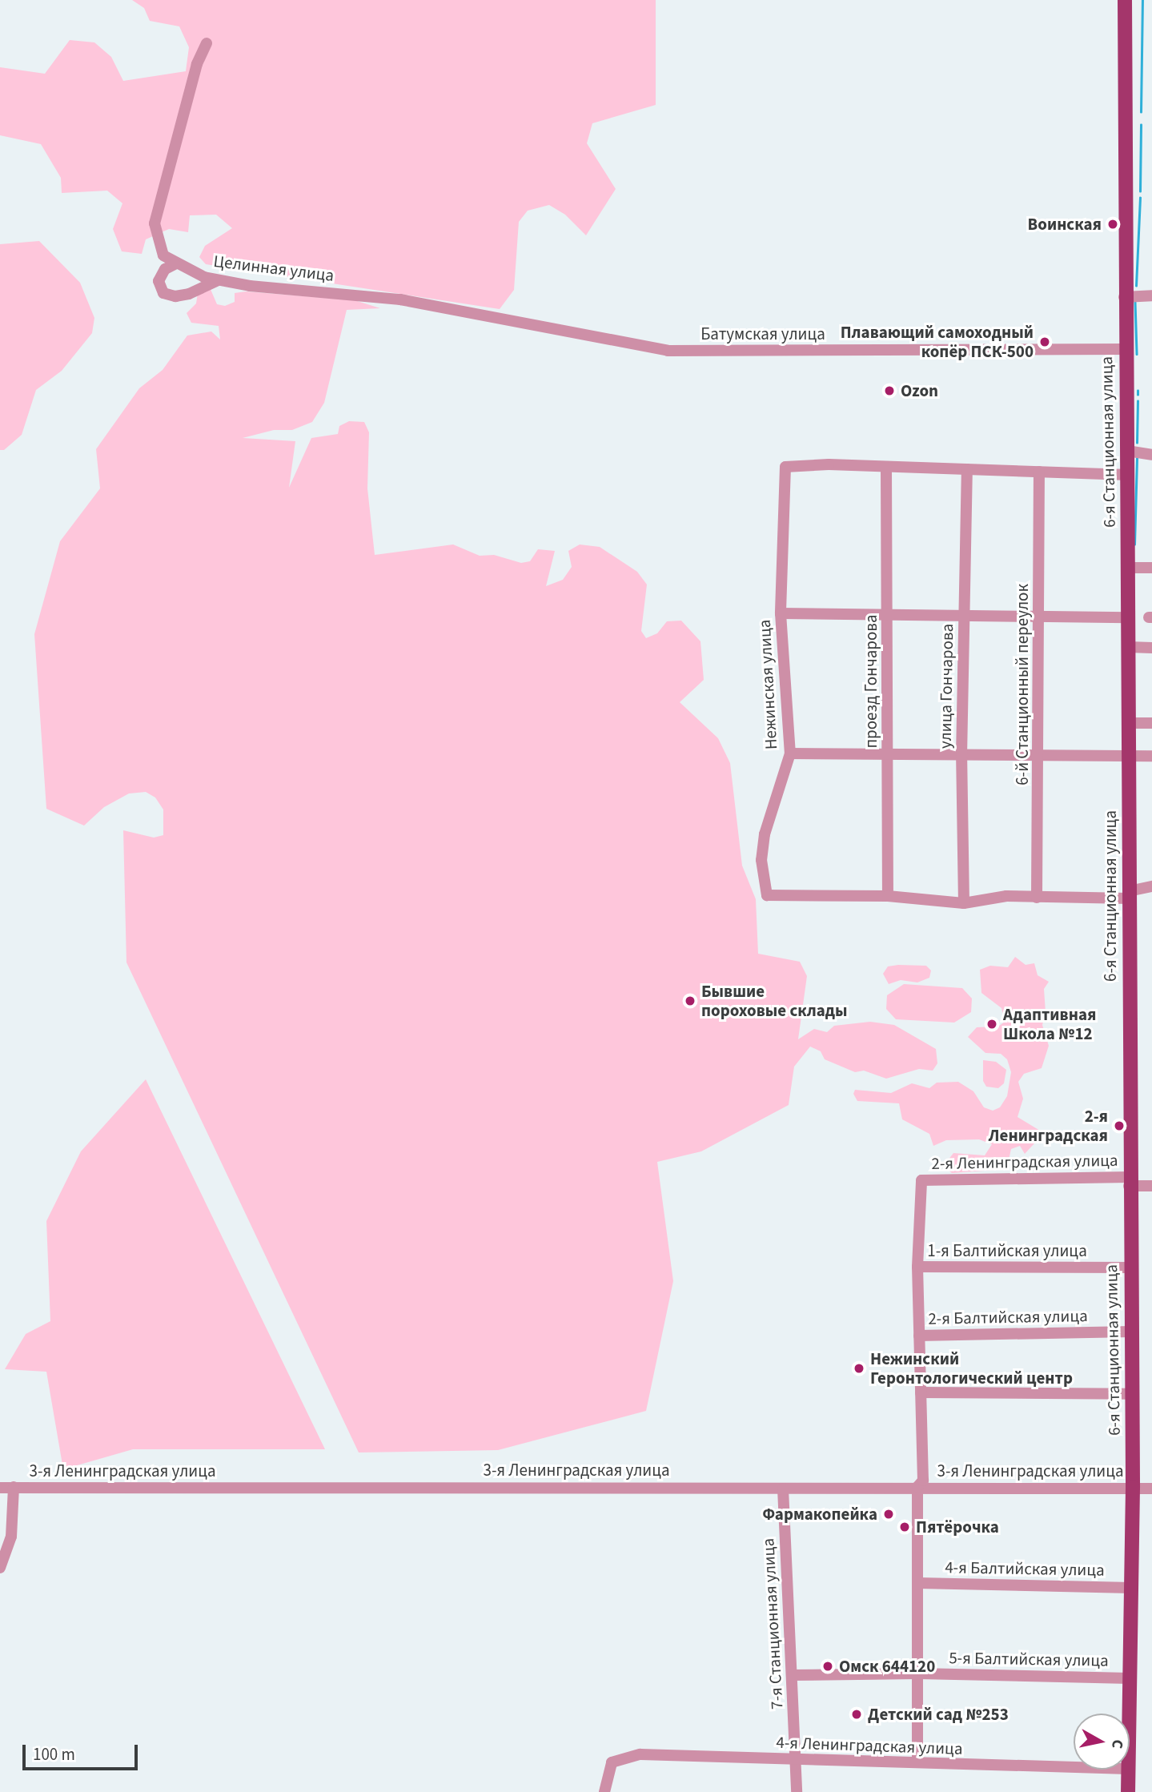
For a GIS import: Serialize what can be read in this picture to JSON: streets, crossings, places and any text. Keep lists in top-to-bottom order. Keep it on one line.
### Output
{"streets":{"main road":["6-я Станционная улица"],"street":["Целинная улица","Батумская улица","проезд Гончарова","Нежинская улица","6-й Станционный переулок","улица Гончарова","2-я Ленинградская улица","1-я Балтийская улица","2-я Балтийская улица","3-я Ленинградская улица","4-я Балтийская улица","7-я Станционная улица","5-я Балтийская улица","4-я Ленинградская улица"]},"crossings":[["Целинная улица","Батумская улица"],["Батумская улица","6-я Станционная улица"],["6-я Станционная улица","2-я Ленинградская улица"],["6-я Станционная улица","1-я Балтийская улица"],["6-я Станционная улица","2-я Балтийская улица"],["6-я Станционная улица","3-я Ленинградская улица"],["6-я Станционная улица","4-я Балтийская улица"],["6-я Станционная улица","5-я Балтийская улица"],["проезд Гончарова","Нежинская улица"],["2-я Ленинградская улица","1-я Балтийская улица"],["3-я Ленинградская улица","7-я Станционная улица"],["7-я Станционная улица","5-я Балтийская улица"],["7-я Станционная улица","4-я Ленинградская улица"]],"places":["Воинская","Плавающий самоходный копёр ПСК-500","Ozon","Бывшие пороховые склады","Адаптивная Школа №12","2-я Ленинградская","Нежинский Геронтологический центр","Фармакопейка","Пятёрочка","Омск 644120","Детский сад №253"],"scale_bar":"100 m","north":"right"}
